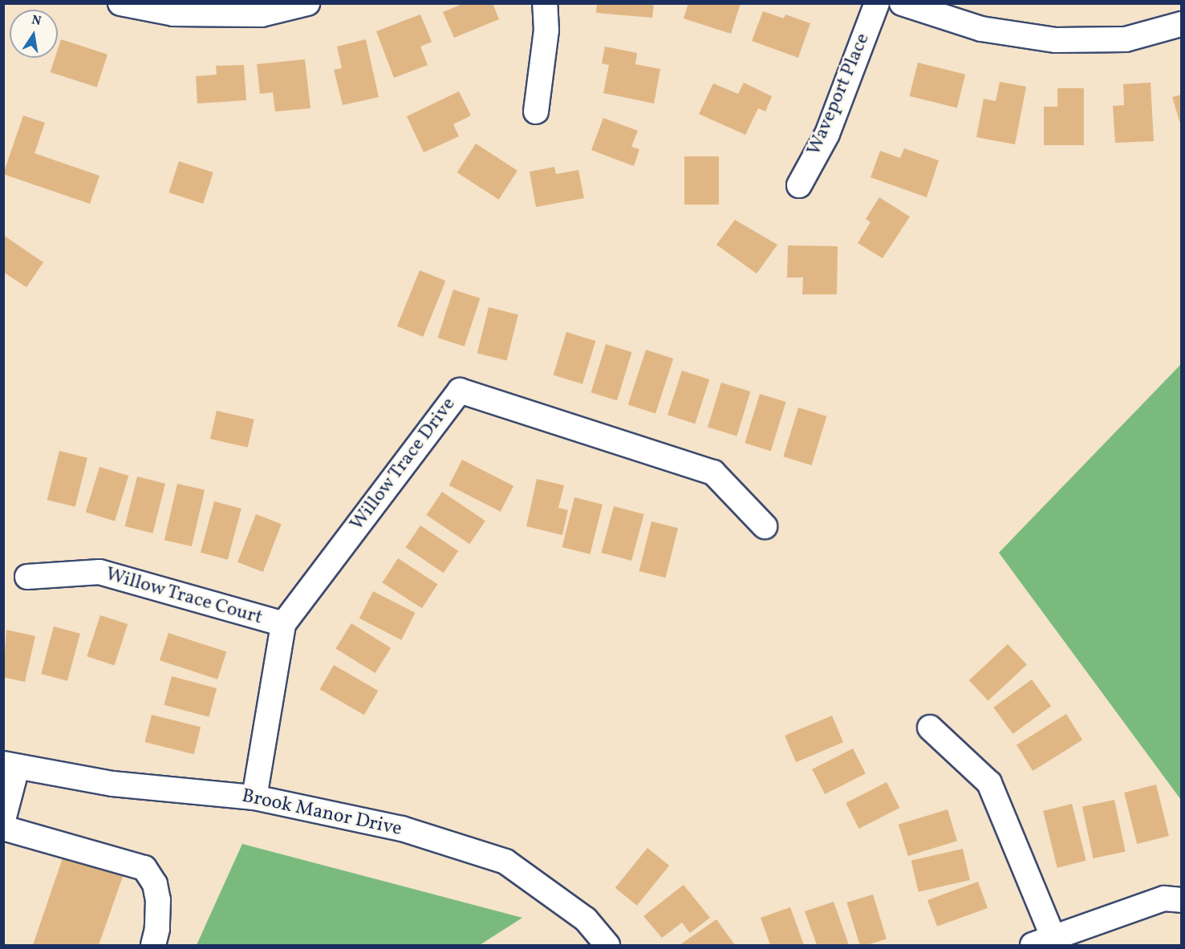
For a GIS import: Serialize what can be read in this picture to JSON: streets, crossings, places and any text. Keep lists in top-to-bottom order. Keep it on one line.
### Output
{"streets":{"street":["Waveport Place","Willow Trace Drive","Willow Trace Court","Brook Manor Drive"]},"crossings":[["Willow Trace Drive","Willow Trace Court"],["Willow Trace Drive","Brook Manor Drive"]],"north":"top"}
